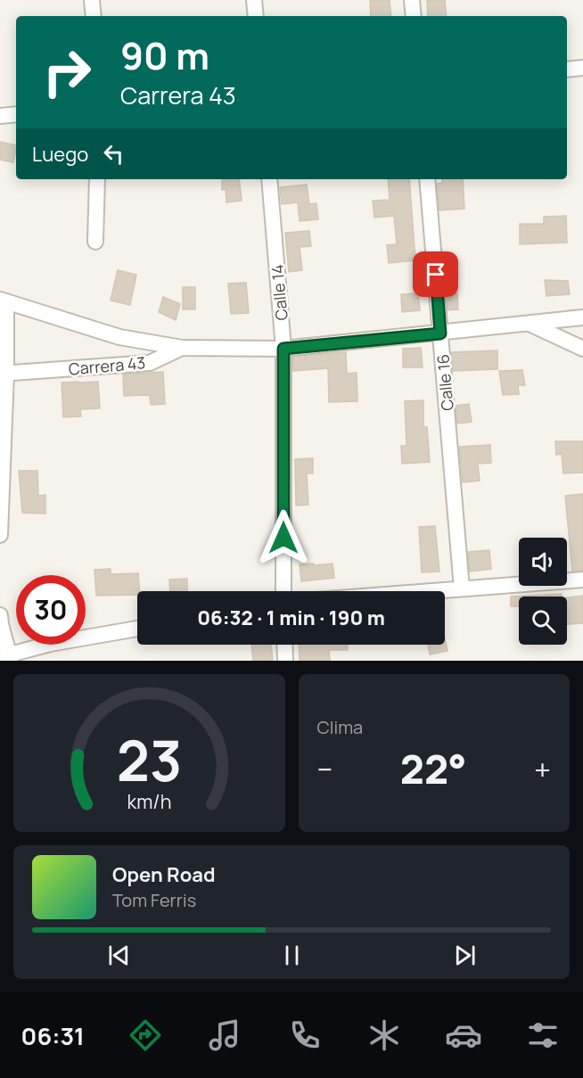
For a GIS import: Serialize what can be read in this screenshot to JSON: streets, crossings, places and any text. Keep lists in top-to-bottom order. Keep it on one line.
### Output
{"streets":{"street":["Calle 14","Carrera 43","Calle 16"]},"crossings":[["Calle 14","Carrera 43"],["Carrera 43","Calle 16"]],"page":{"turn":["90 m","Carrera 43"],"then":"Luego","limit":"30","trip":"06:32 · 1 min · 190 m","tile":"Clima","heat":["−","22°","+"],"song":["Open Road","Tom Ferris"],"tabs":"06:31","gauge":["23","km/h"]}}
